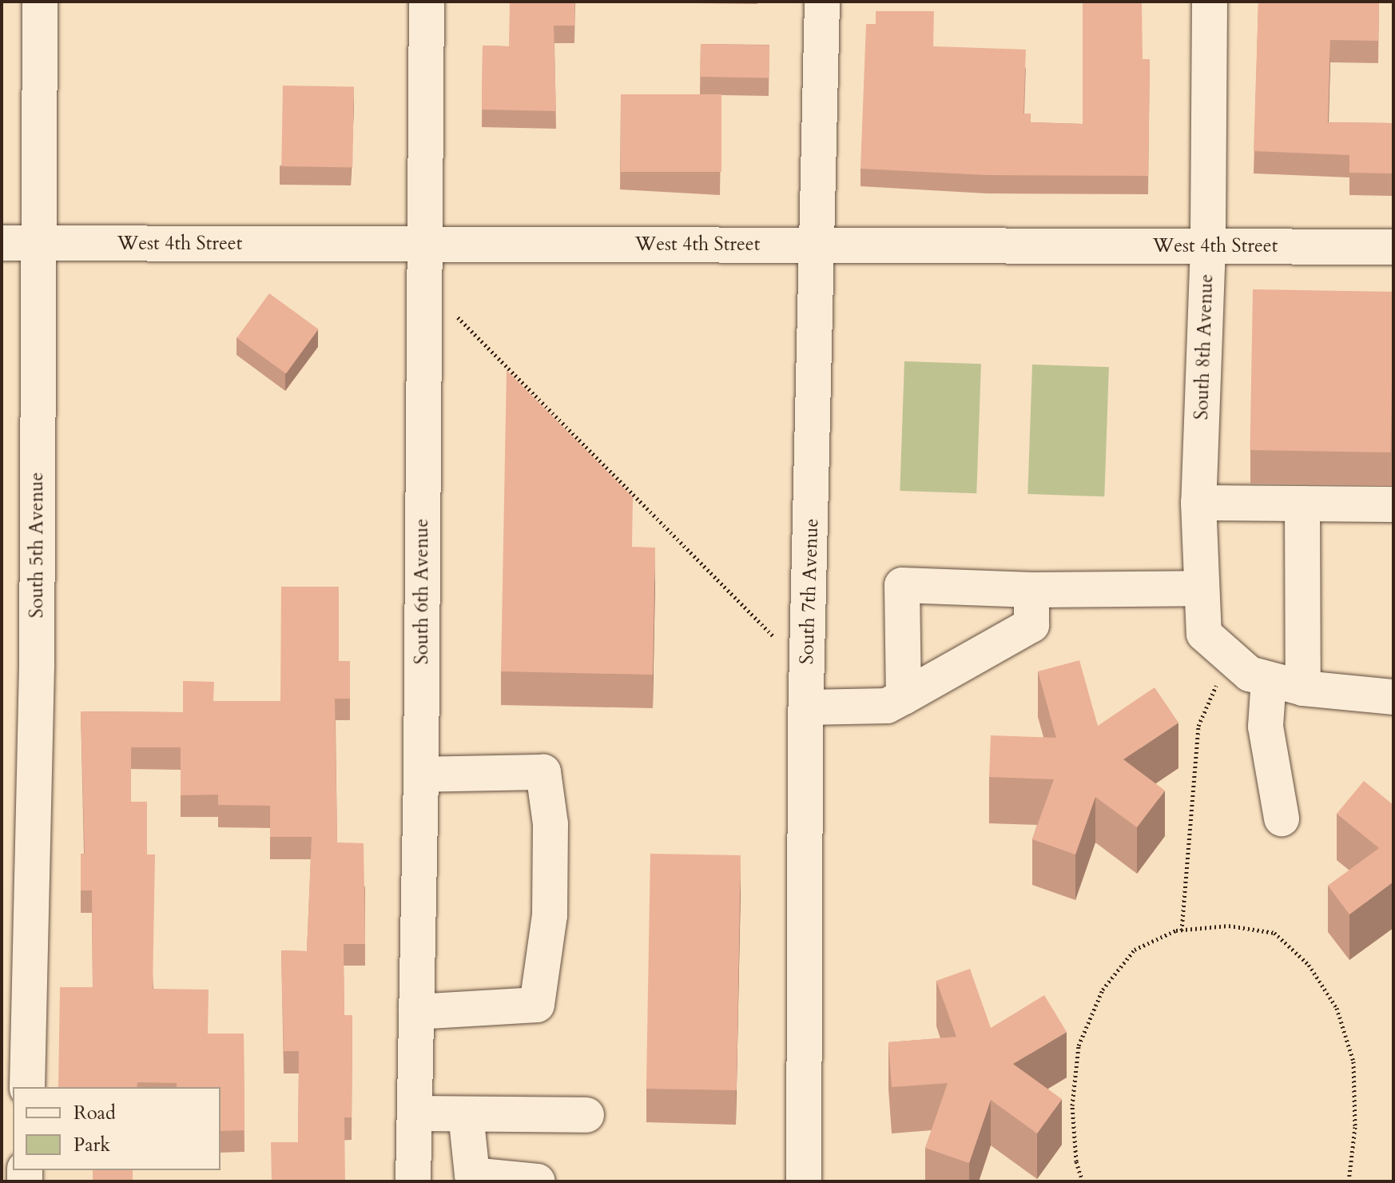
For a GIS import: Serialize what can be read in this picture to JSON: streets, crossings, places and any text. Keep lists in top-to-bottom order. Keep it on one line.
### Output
{"streets":{"street":["West 4th Street","South 8th Avenue","South 5th Avenue","South 6th Avenue","South 7th Avenue"]},"crossings":[["West 4th Street","South 8th Avenue"],["West 4th Street","South 5th Avenue"],["West 4th Street","South 6th Avenue"],["West 4th Street","South 7th Avenue"]],"legend":["Road","Park"]}
